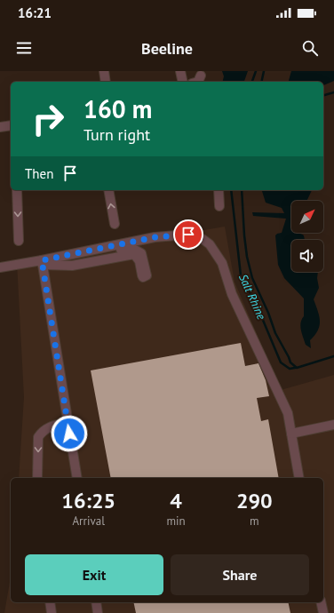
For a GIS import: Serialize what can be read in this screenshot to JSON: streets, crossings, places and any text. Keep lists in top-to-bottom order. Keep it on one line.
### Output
{"water":["Salt Rhine"],"north":"top right","page":{"status":"16:21","header":"Beeline","turn":["160 m","Turn right"],"then":"Then","eta":["16:25","Arrival","4","min","290","m"],"buttons":["Exit","Share"]}}
